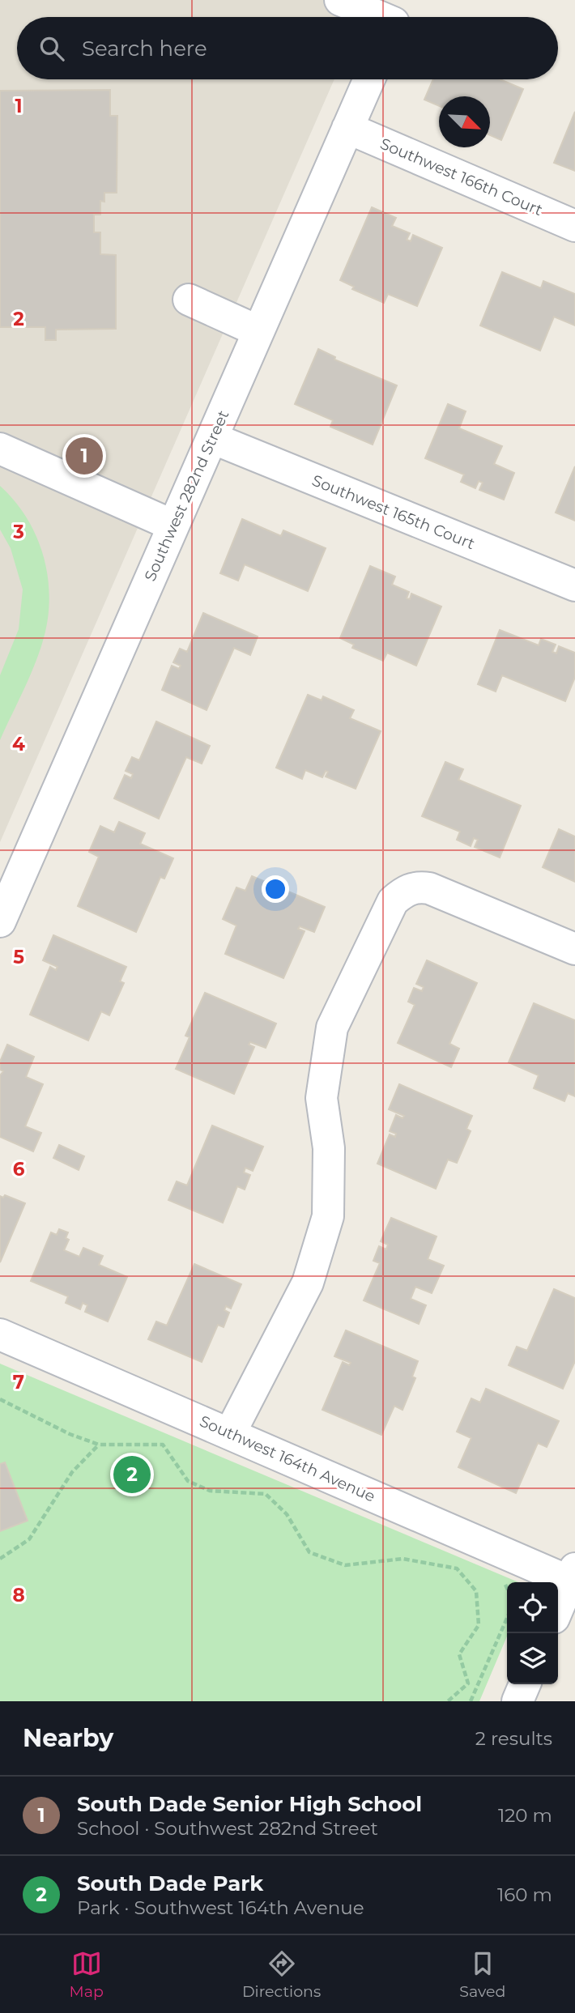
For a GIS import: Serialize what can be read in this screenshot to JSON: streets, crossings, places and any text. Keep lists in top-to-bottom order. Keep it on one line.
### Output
{"streets":{"street":["Southwest 166th Court","Southwest 282nd Street","Southwest 165th Court","Southwest 164th Avenue"]},"crossings":[["Southwest 166th Court","Southwest 282nd Street"],["Southwest 282nd Street","Southwest 165th Court"]],"north":"bottom right","page":{"search":"Search here","pins":["1","2"],"heading":["Nearby","2 results"],"list":[{"mark":"1","name":"South Dade Senior High School","note":"School · Southwest 282nd Street","value":"120 m"},{"mark":"2","name":"South Dade Park","note":"Park · Southwest 164th Avenue","value":"160 m"}],"nav":["Map","Directions","Saved"]},"grid":{"rows":["1","2","3","4","5","6","7","8"]}}
